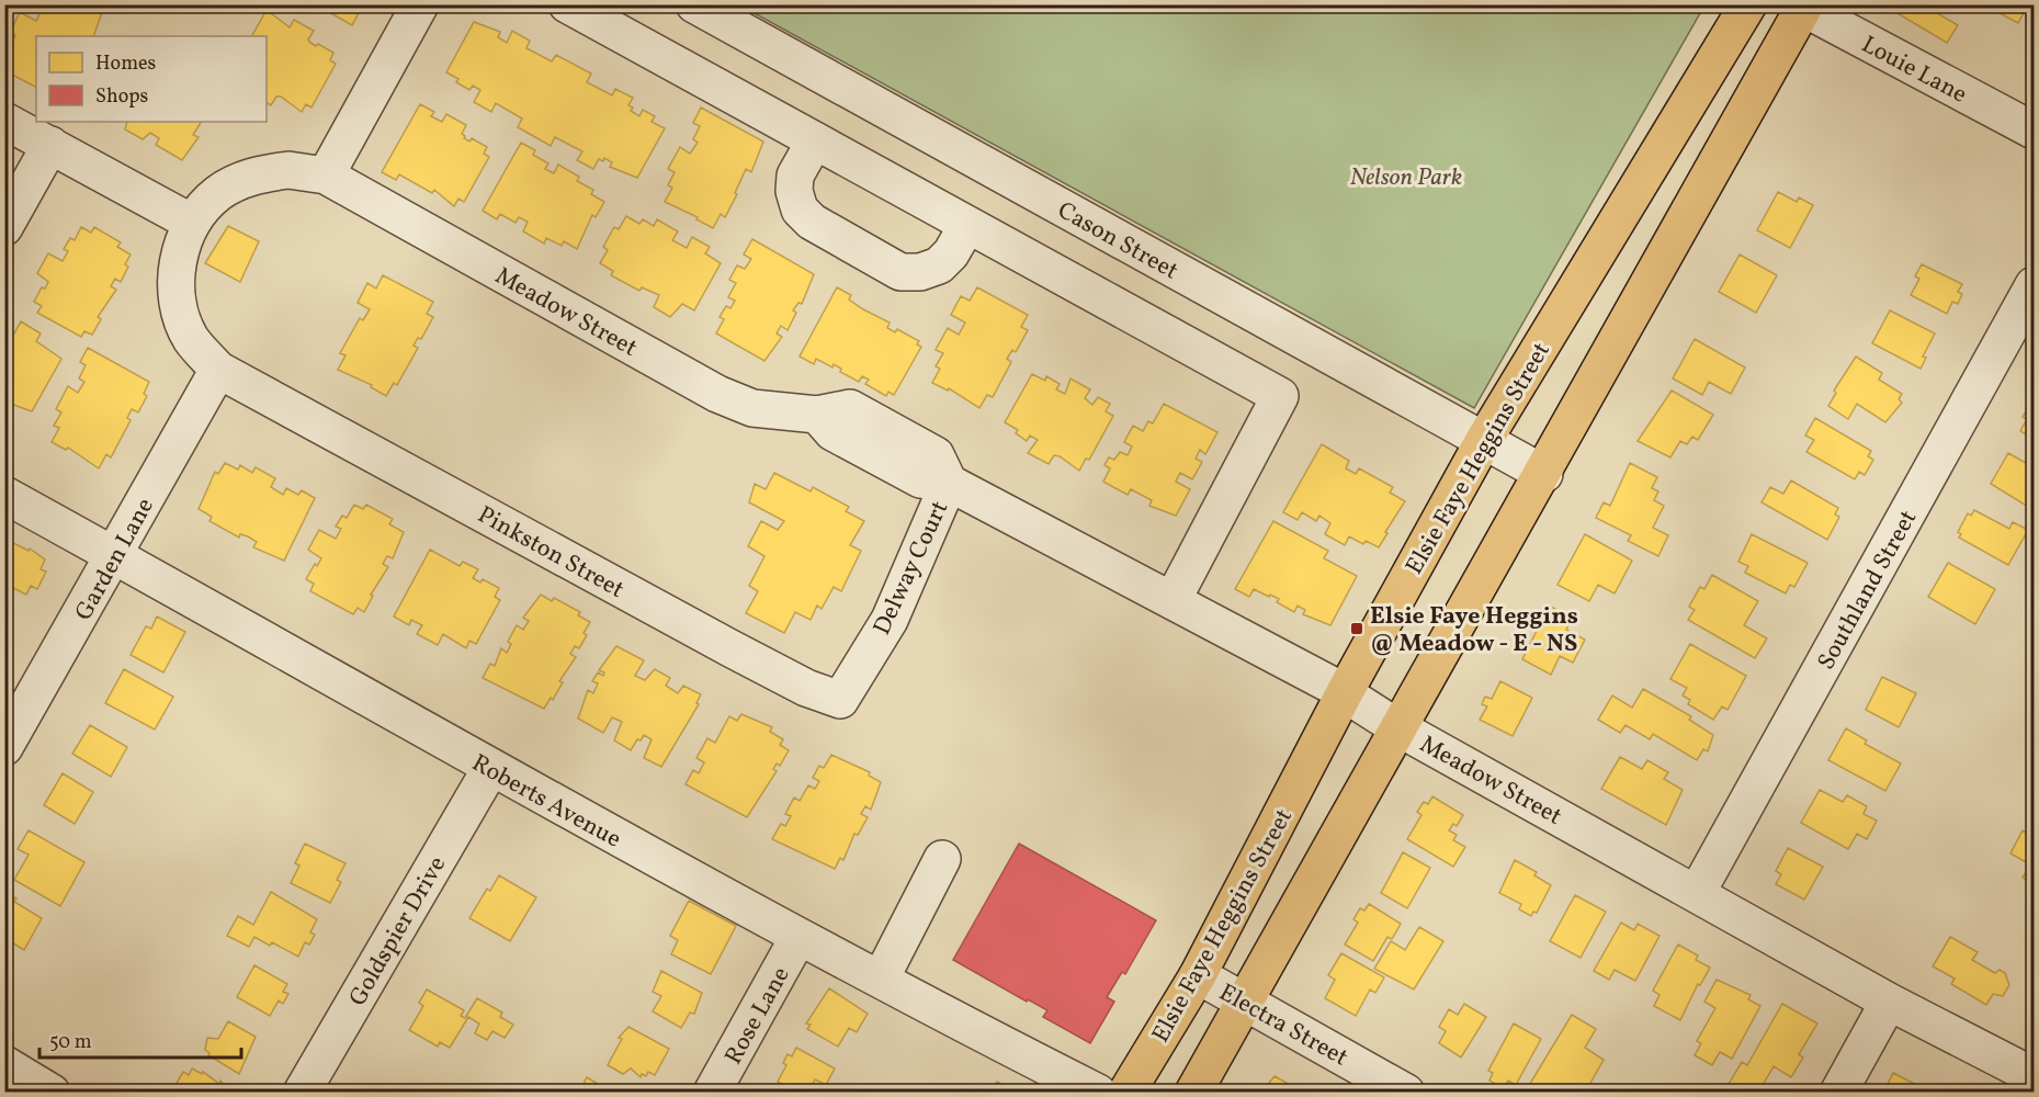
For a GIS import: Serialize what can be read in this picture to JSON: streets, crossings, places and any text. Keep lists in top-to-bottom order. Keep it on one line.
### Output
{"streets":{"main road":["Elsie Faye Heggins Street"],"street":["Louie Lane","Cason Street","Meadow Street","Pinkston Street","Garden Lane","Delway Court","Southland Street","Roberts Avenue","Goldspier Drive","Rose Lane","Electra Street"]},"crossings":[["Cason Street","Elsie Faye Heggins Street"],["Meadow Street","Elsie Faye Heggins Street"],["Meadow Street","Delway Court"],["Meadow Street","Southland Street"],["Elsie Faye Heggins Street","Electra Street"],["Pinkston Street","Garden Lane"],["Pinkston Street","Delway Court"],["Garden Lane","Roberts Avenue"],["Roberts Avenue","Goldspier Drive"],["Roberts Avenue","Rose Lane"]],"parks":["Nelson Park"],"places":{"transit":["Elsie Faye Heggins @ Meadow - E - NS"]},"legend":["Homes","Shops"],"scale_bar":"50 m"}
